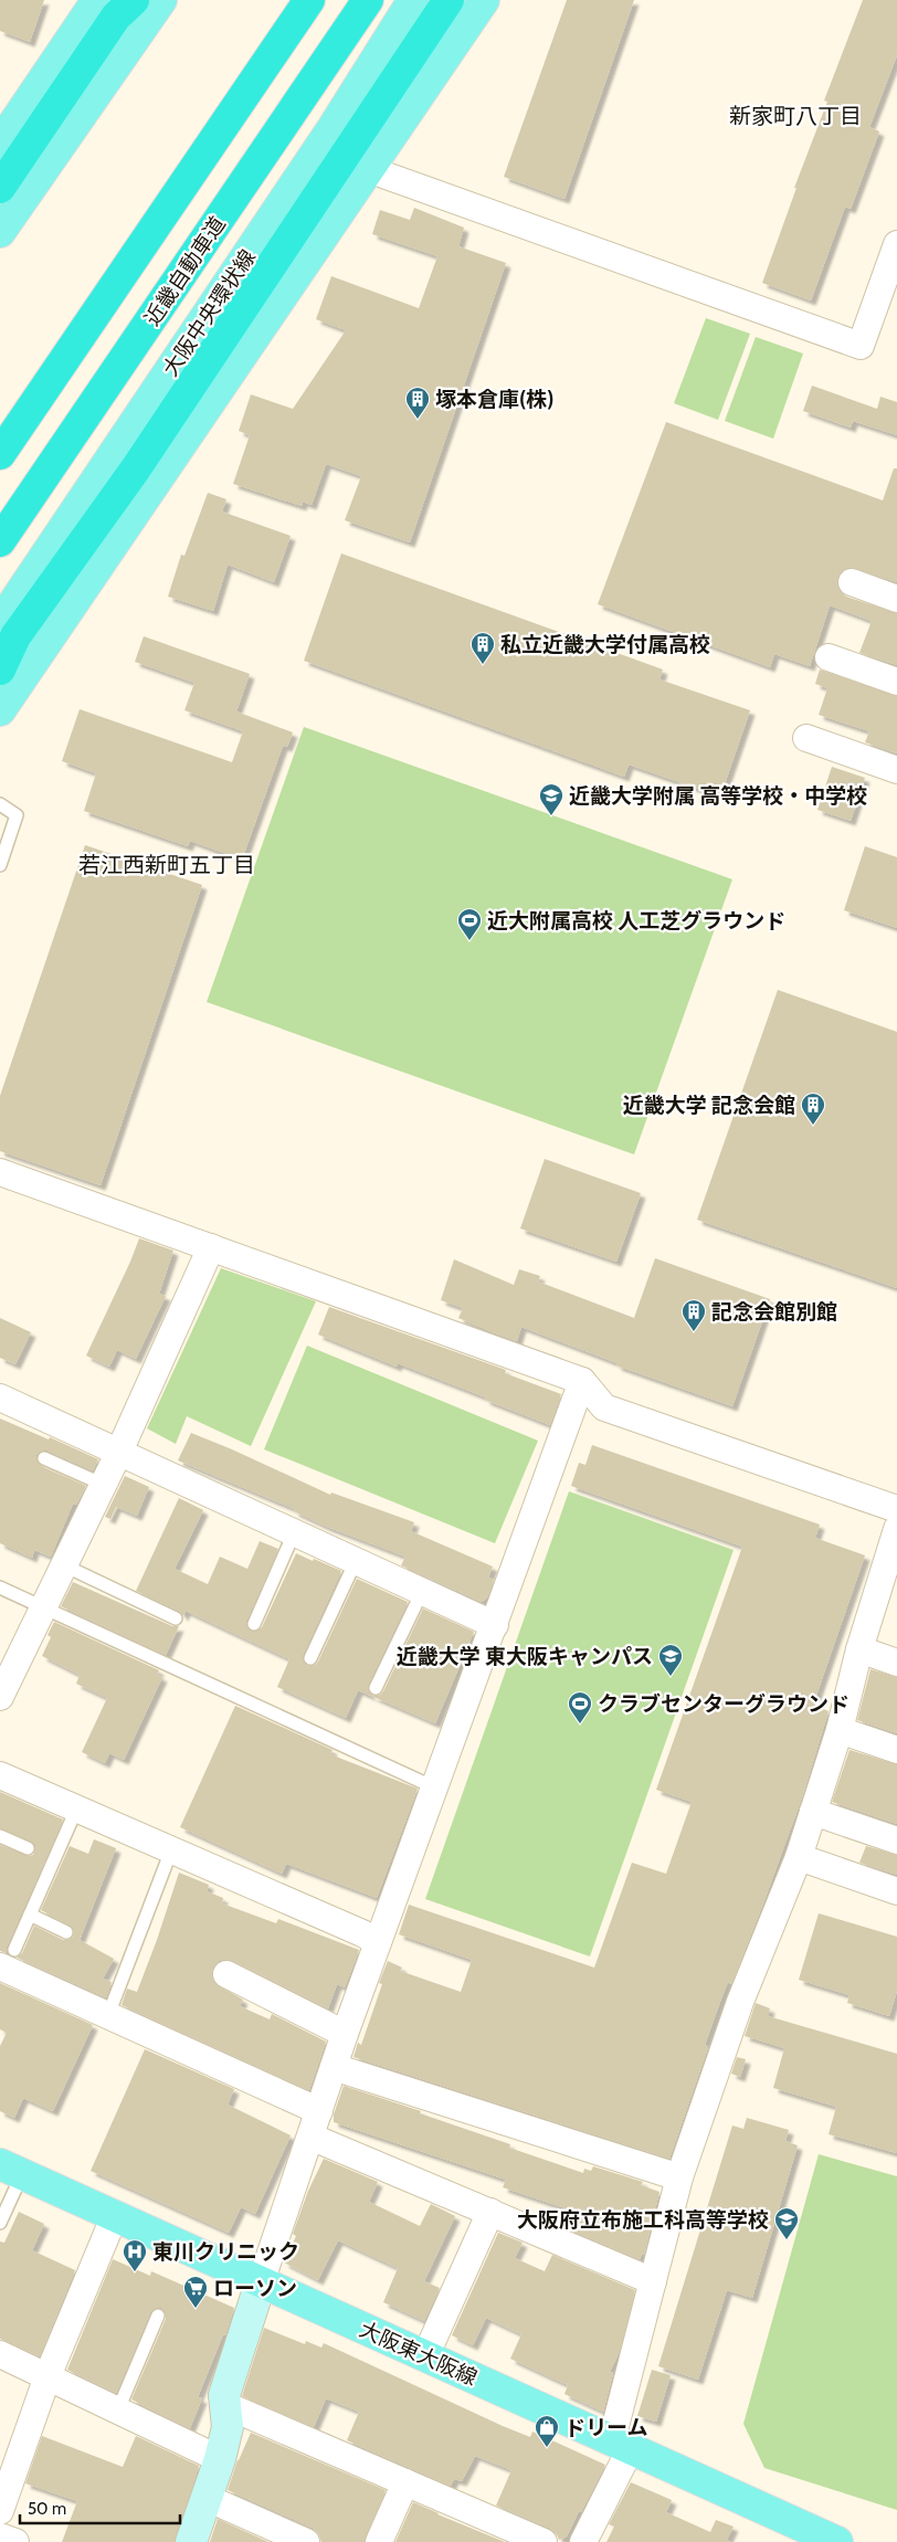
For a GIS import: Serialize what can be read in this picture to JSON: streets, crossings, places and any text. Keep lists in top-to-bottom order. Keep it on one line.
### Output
{"streets":{"highway":["近畿自動車道"],"main road":["大阪中央環状線","大阪東大阪線"]},"districts":["新家町八丁目","若江西新町五丁目"],"places":{"building":["塚本倉庫(株)","私立近畿大学付属高校","近畿大学 記念会館","記念会館別館"],"school or university":["近畿大学附属 高等学校・中学校","近畿大学 東大阪キャンパス","大阪府立布施工科高等学校"],"sports":["近大附属高校 人工芝グラウンド","クラブセンターグラウンド"],"hospital":["東川クリニック"],"supermarket":["ローソン"],"shop":["ドリーム"]},"scale_bar":"50 m"}
